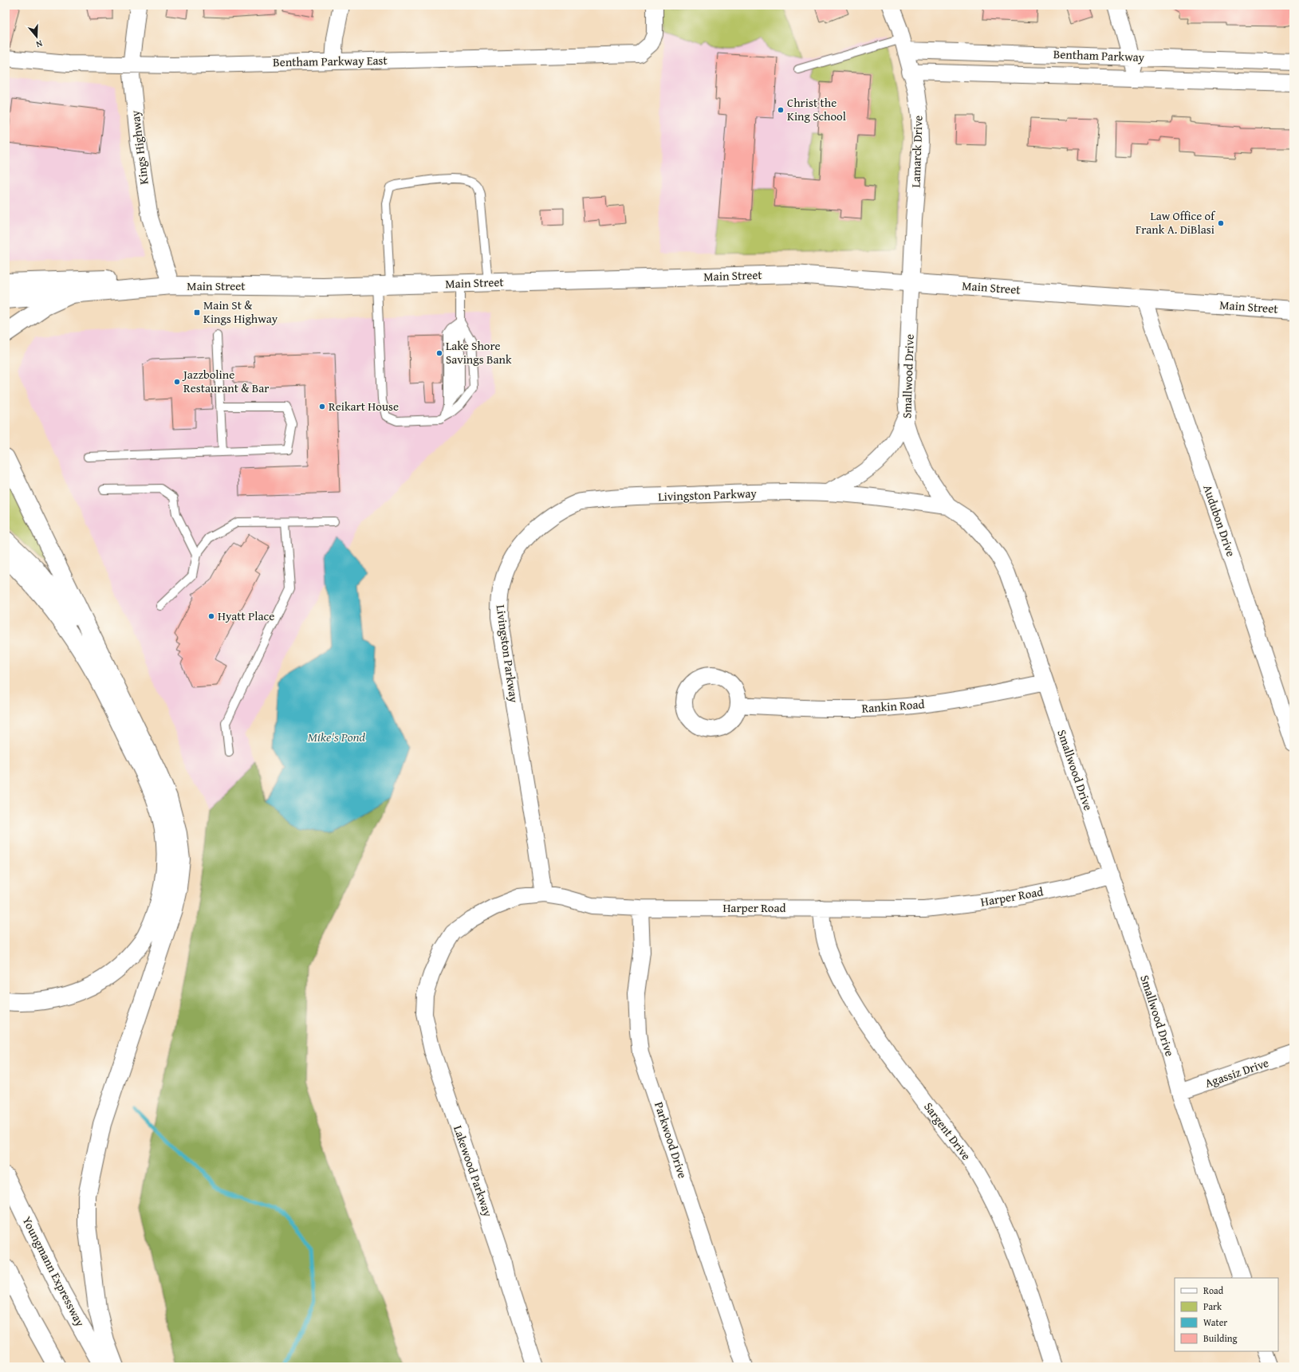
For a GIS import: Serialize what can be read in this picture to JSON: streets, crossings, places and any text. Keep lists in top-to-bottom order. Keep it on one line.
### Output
{"streets":{"main road":["Main Street","Youngmann Expressway"],"street":["Bentham Parkway","Bentham Parkway East","Kings Highway","Lamarck Drive","Smallwood Drive","Livingston Parkway","Audubon Drive","Rankin Road","Harper Road","Agassiz Drive","Sargent Drive","Parkwood Drive","Lakewood Parkway"]},"crossings":[["Bentham Parkway","Lamarck Drive"],["Bentham Parkway East","Kings Highway"],["Kings Highway","Main Street"],["Lamarck Drive","Main Street"],["Lamarck Drive","Smallwood Drive"],["Main Street","Smallwood Drive"],["Main Street","Audubon Drive"],["Smallwood Drive","Livingston Parkway"],["Smallwood Drive","Rankin Road"],["Smallwood Drive","Harper Road"],["Smallwood Drive","Agassiz Drive"],["Livingston Parkway","Harper Road"],["Harper Road","Sargent Drive"],["Harper Road","Parkwood Drive"],["Harper Road","Lakewood Parkway"]],"water":["Mike's Pond"],"places":{"other":["Christ the King School","Law Office of Frank A. DiBlasi","Lake Shore Savings Bank","Jazzboline Restaurant & Bar","Reikart House","Hyatt Place"],"transit":["Main St & Kings Highway"]},"legend":["Road","Park","Water","Building"],"north":"bottom"}
